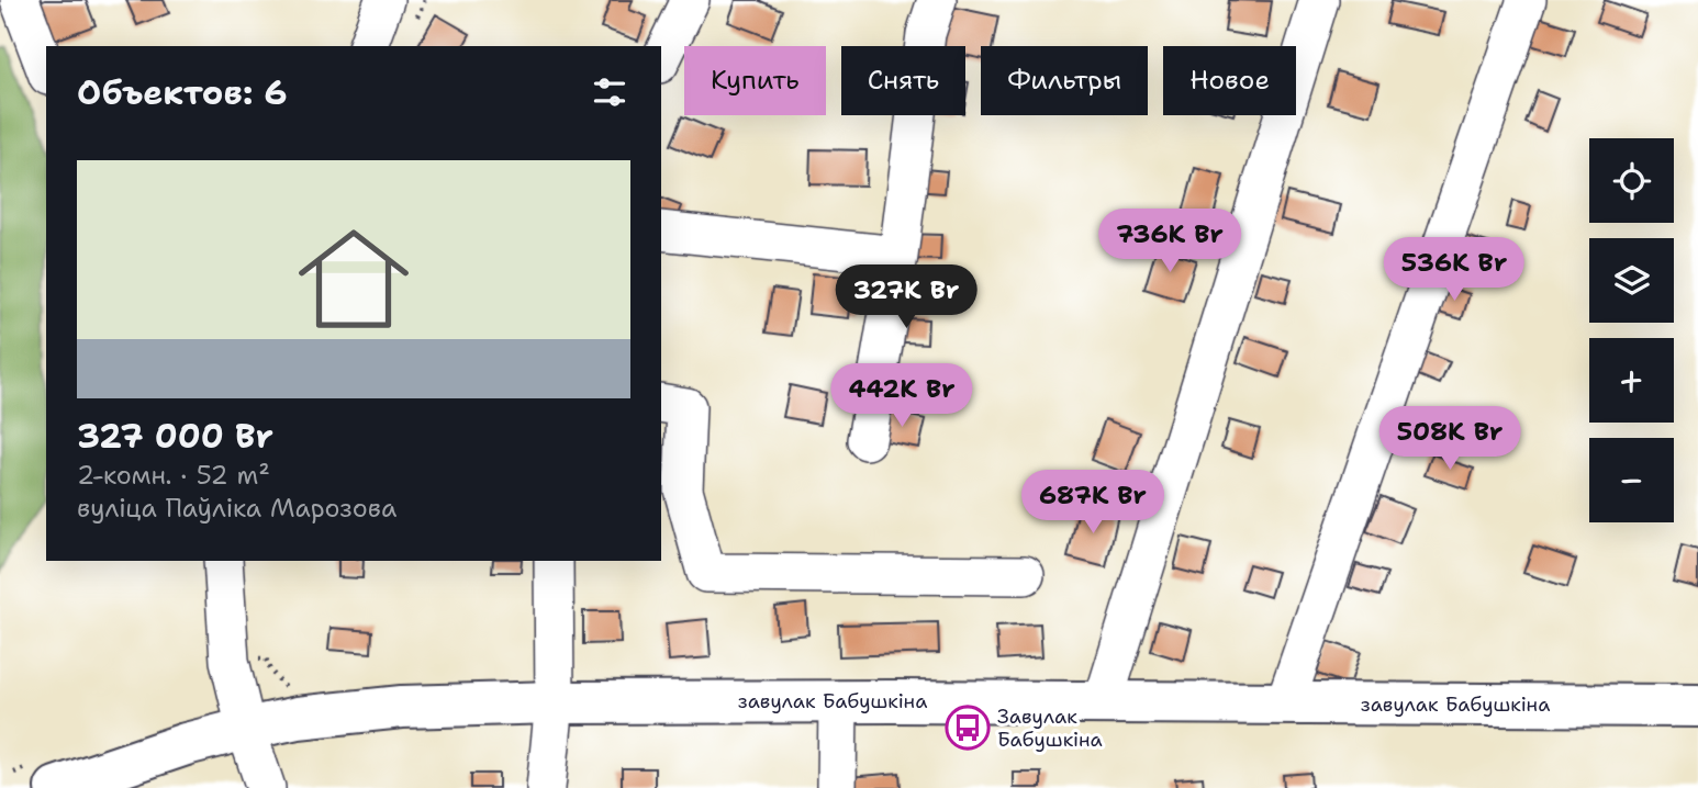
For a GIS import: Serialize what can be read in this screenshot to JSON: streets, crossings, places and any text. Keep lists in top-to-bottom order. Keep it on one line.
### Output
{"streets":{"main road":["завулак Бабушкіна"]},"places":{"bus stop":["Завулак Бабушкіна"]},"page":{"chip":["Купить","Снять","Фильтры","Новое"],"heading":"Объектов: 6","map_buttons":["+","−"],"list":[{"name":"327 000 Br","note":"2-комн. · 52 m² · вуліца Паўліка Марозова"}],"price":["736K Br","536K Br","327K Br","442K Br","508K Br","687K Br"]}}
